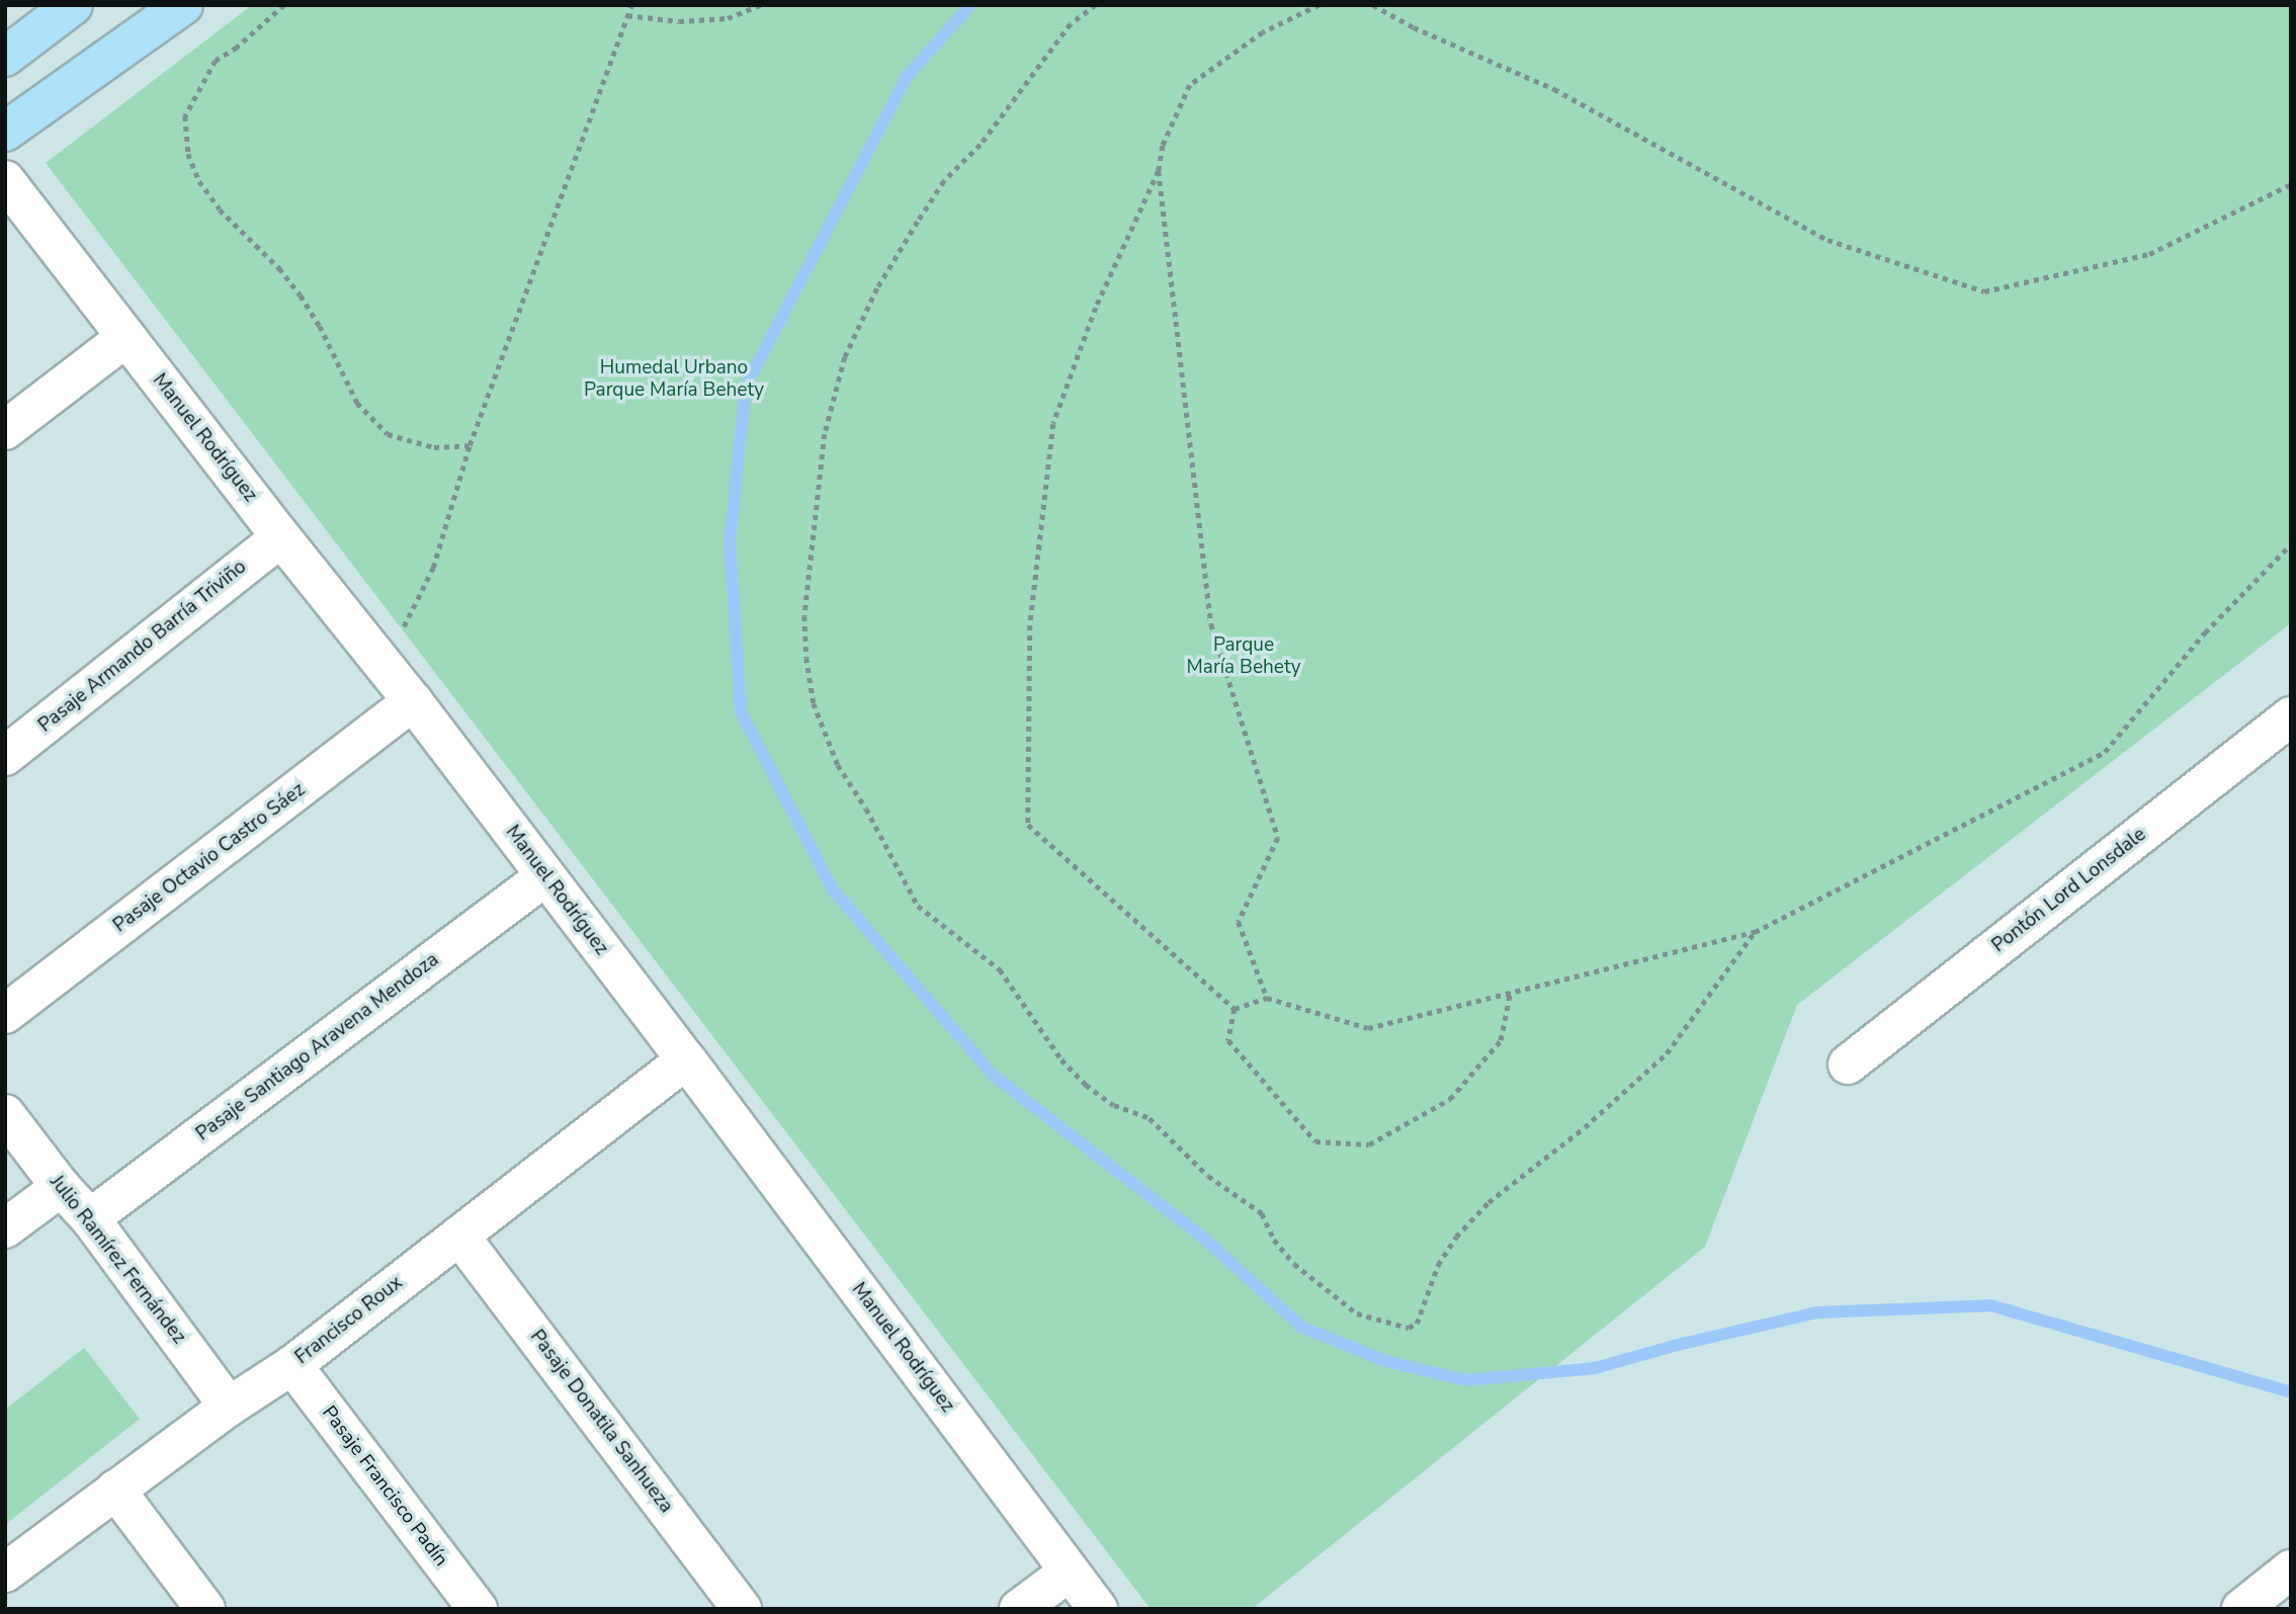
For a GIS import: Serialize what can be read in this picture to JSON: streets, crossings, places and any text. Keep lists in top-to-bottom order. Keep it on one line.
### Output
{"streets":{"street":["Manuel Rodríguez","Pasaje Armando Barría Triviño","Pasaje Octavio Castro Sáez","Pontón Lord Lonsdale","Pasaje Santiago Aravena Mendoza","Julio Ramírez Fernández","Francisco Roux","Pasaje Donatila Sanhueza","Pasaje Francisco Padín"]},"crossings":[["Manuel Rodríguez","Pasaje Armando Barría Triviño"],["Manuel Rodríguez","Pasaje Octavio Castro Sáez"],["Manuel Rodríguez","Pasaje Santiago Aravena Mendoza"],["Manuel Rodríguez","Francisco Roux"],["Pasaje Santiago Aravena Mendoza","Julio Ramírez Fernández"],["Julio Ramírez Fernández","Francisco Roux"],["Francisco Roux","Pasaje Donatila Sanhueza"],["Francisco Roux","Pasaje Francisco Padín"]],"parks":["Humedal Urbano Parque María Behety","Parque María Behety"]}
